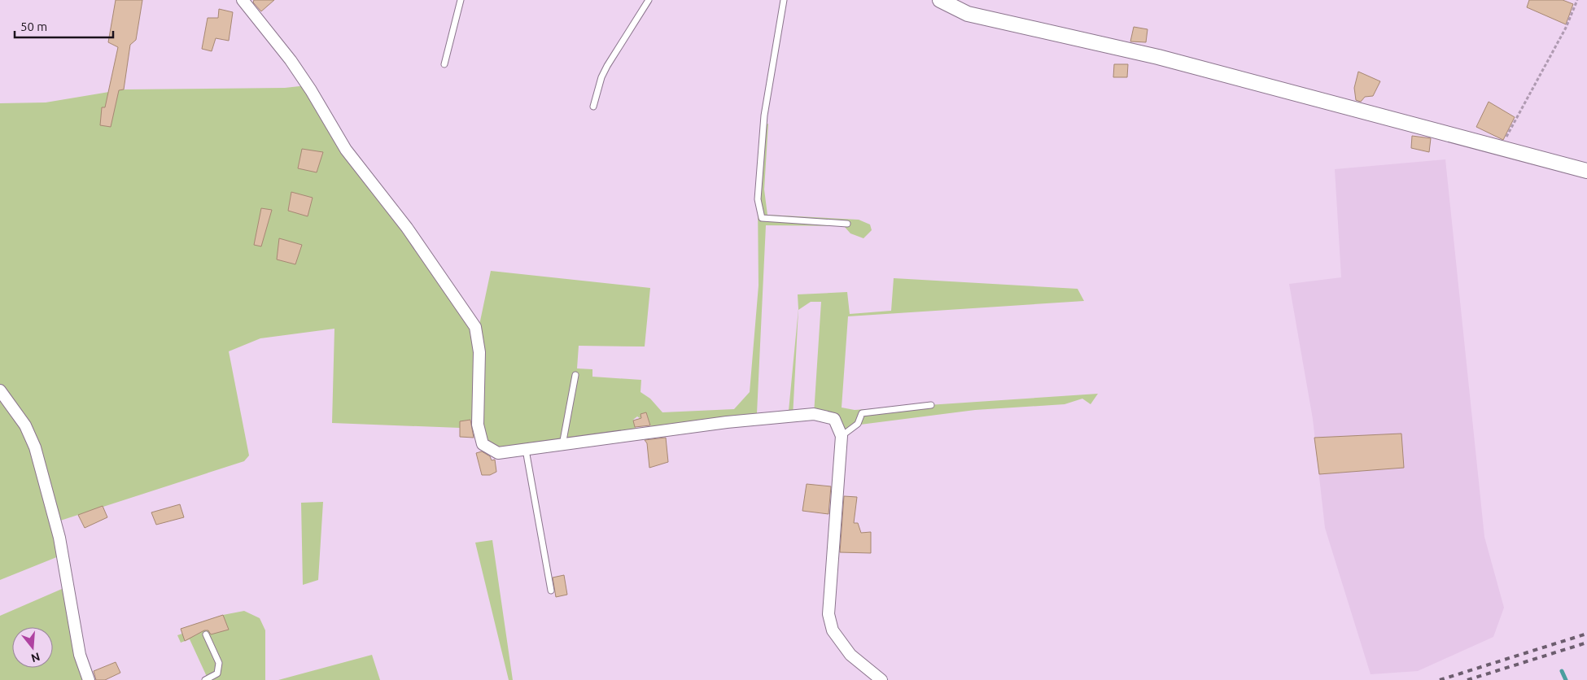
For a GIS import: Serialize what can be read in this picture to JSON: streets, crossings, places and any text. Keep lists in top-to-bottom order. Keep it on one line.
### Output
{"scale_bar":"50 m","north":"bottom"}
